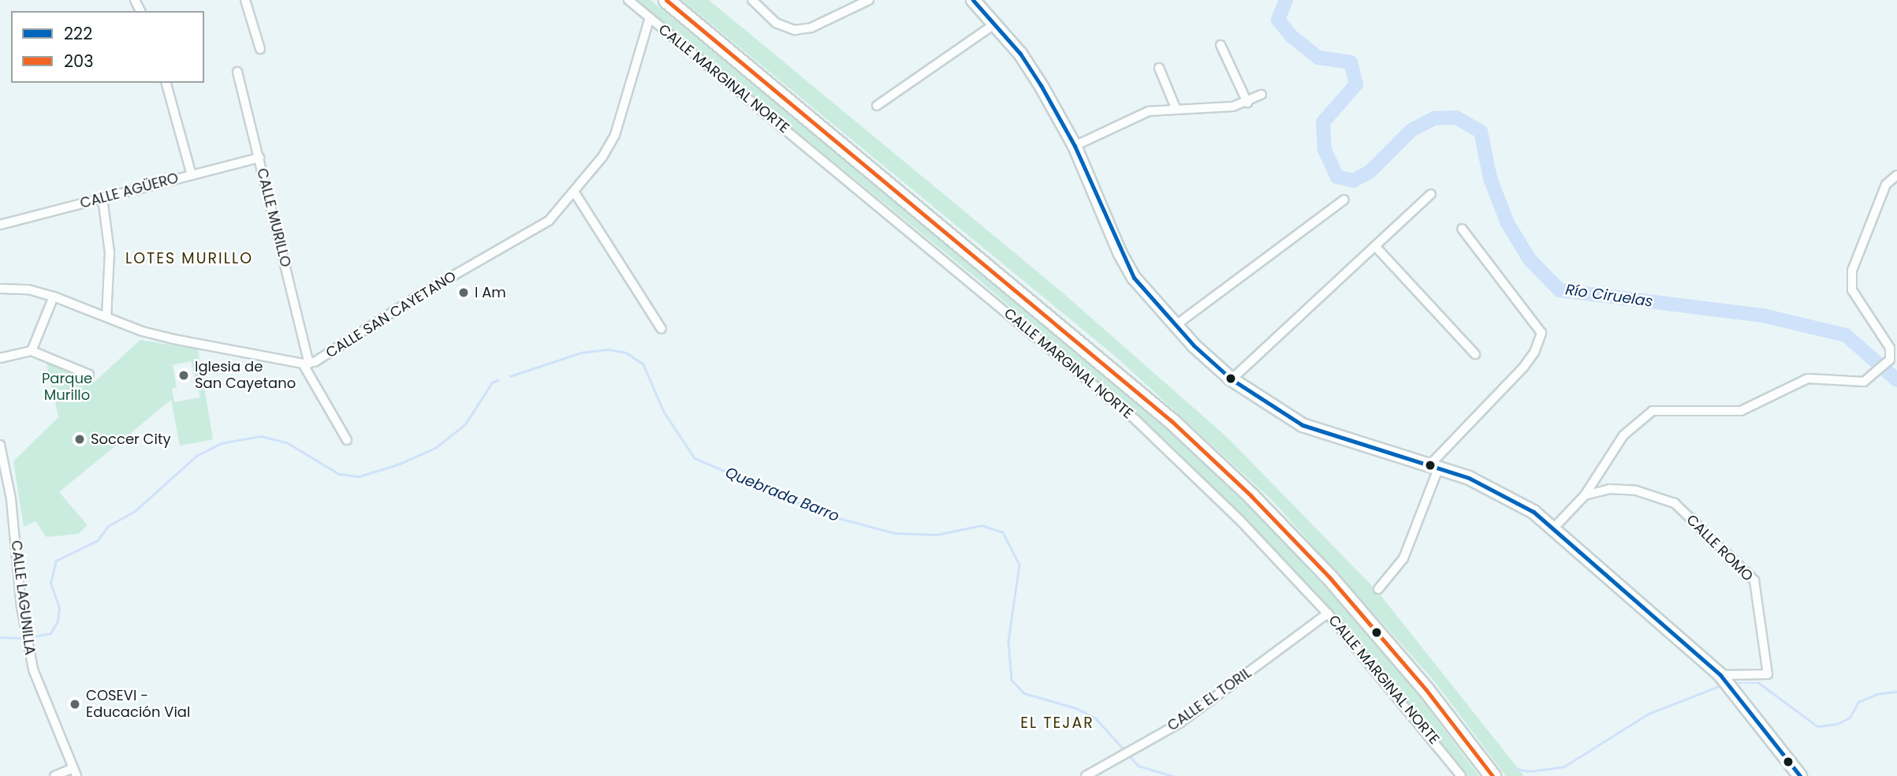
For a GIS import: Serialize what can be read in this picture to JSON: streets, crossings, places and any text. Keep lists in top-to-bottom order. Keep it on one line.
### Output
{"streets":{"street":["CALLE MARGINAL NORTE","CALLE AGÜERO","CALLE MURILLO","CALLE SAN CAYETANO","CALLE ROMO","CALLE LAGUNILLA","CALLE EL TORIL"]},"crossings":[["CALLE MARGINAL NORTE","CALLE SAN CAYETANO"],["CALLE MARGINAL NORTE","CALLE EL TORIL"],["CALLE AGÜERO","CALLE MURILLO"],["CALLE MURILLO","CALLE SAN CAYETANO"]],"districts":["LOTES MURILLO","EL TEJAR"],"water":["Río Ciruelas","Quebrada Barro"],"parks":["Parque Murillo"],"places":["I Am","Iglesia de San Cayetano","Soccer City","COSEVI - Educación Vial"],"lines":["transit line 222","transit line 203"],"legend":["222","203"]}
